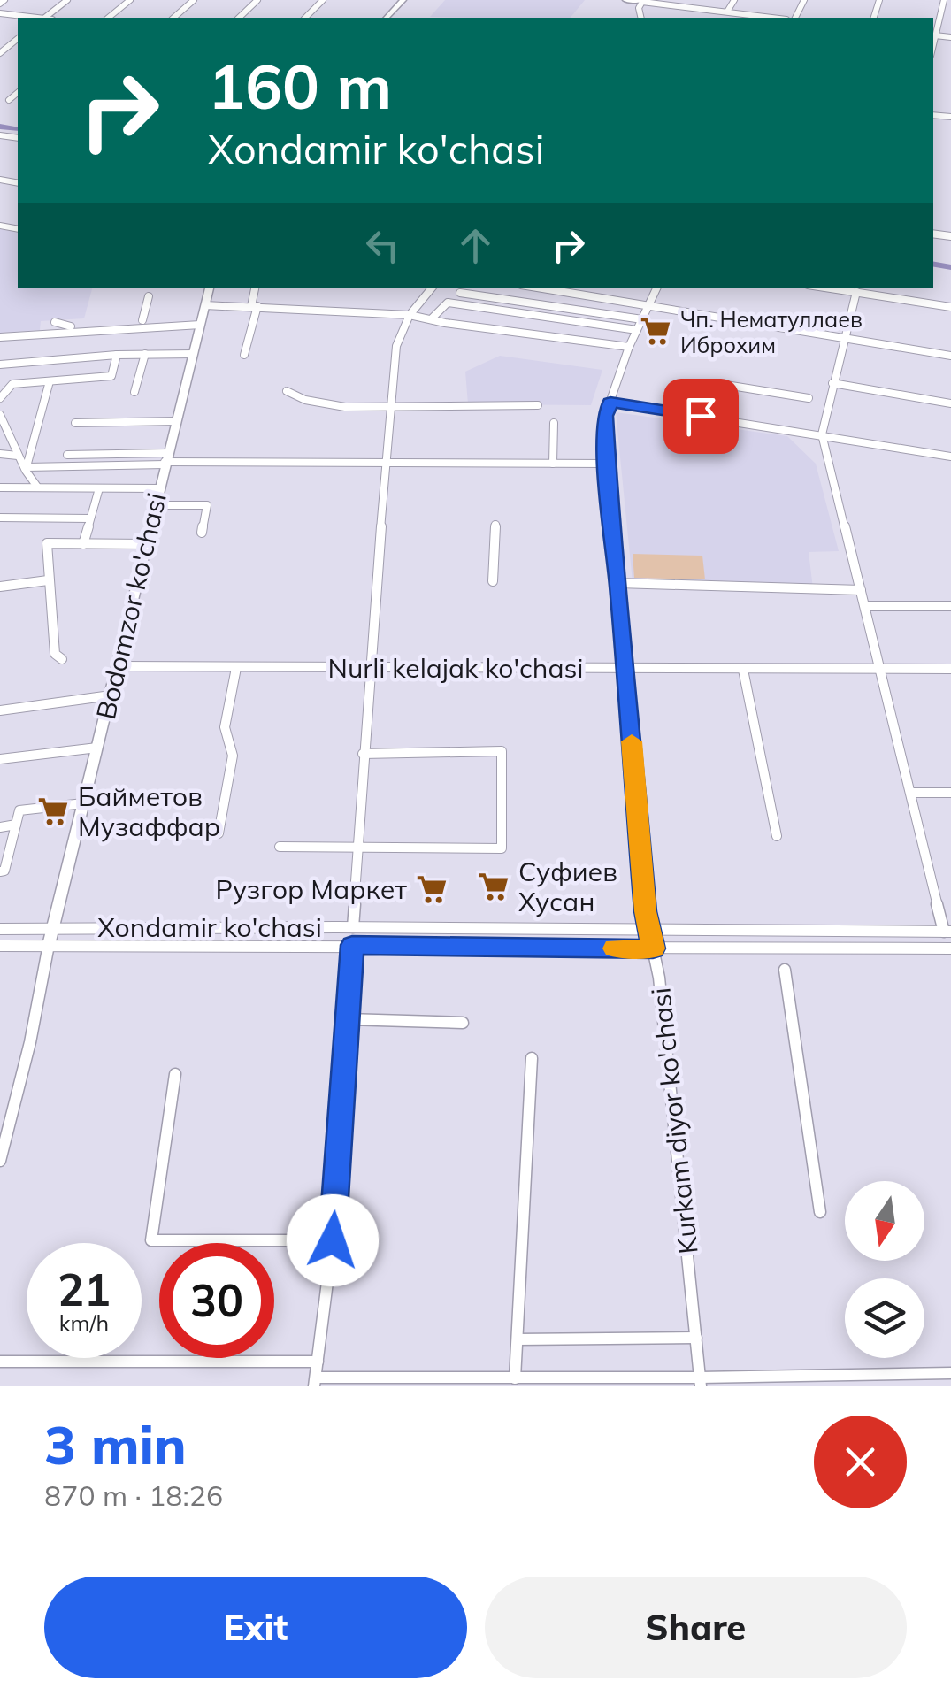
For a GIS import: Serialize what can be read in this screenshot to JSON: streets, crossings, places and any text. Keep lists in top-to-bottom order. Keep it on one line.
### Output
{"streets":{"main road":["Xondamir ko'chasi"],"street":["Bodomzor ko'chasi","Nurli kelajak ko'chasi","Kurkam diyor ko'chasi"]},"crossings":[["Bodomzor ko'chasi","Nurli kelajak ko'chasi"],["Bodomzor ko'chasi","Xondamir ko'chasi"],["Nurli kelajak ko'chasi","Kurkam diyor ko'chasi"],["Xondamir ko'chasi","Kurkam diyor ko'chasi"]],"places":{"supermarket":["Чп. Нематуллаев Иброхим","Байметов Музаффар","Суфиев Хусан","Рузгор Маркет"]},"north":"bottom","page":{"turn":["160 m","Xondamir ko'chasi"],"speed":"21 km/h","limit":"30","heading":["3 min","870 m · 18:26"],"buttons":["Exit","Share"]}}
